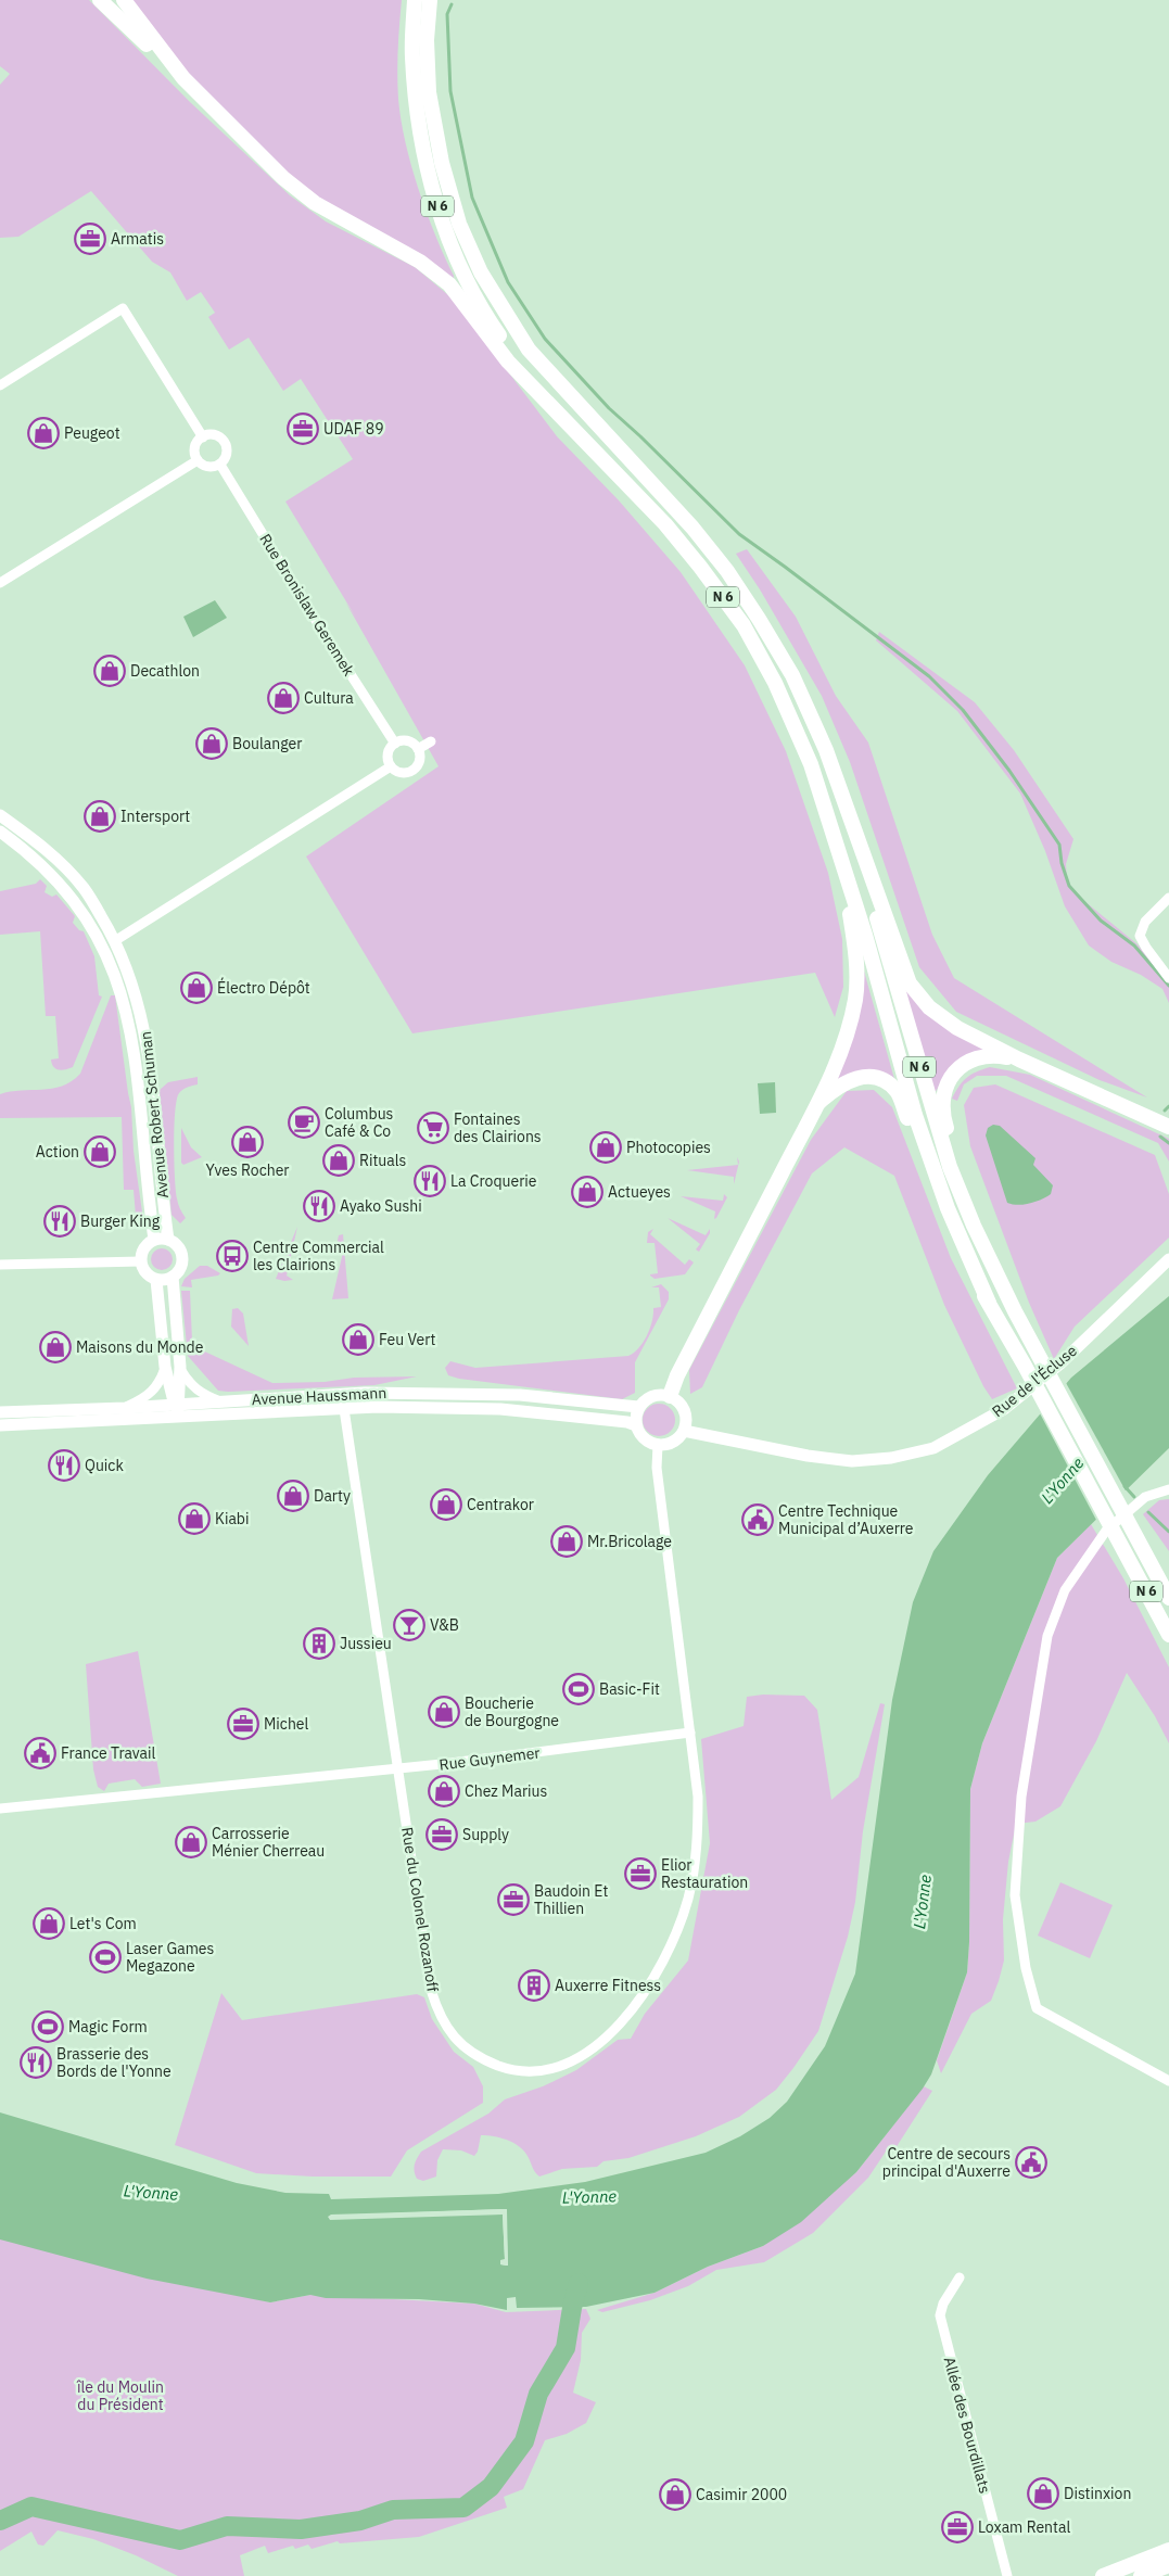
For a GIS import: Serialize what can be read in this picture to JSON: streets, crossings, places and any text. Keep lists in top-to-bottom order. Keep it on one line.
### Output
{"streets":{"main road":["N 6"],"street":["Rue Bronislaw Geremek","Avenue Robert Schuman","Rue de l'Écluse","Avenue Haussmann","Rue Guynemer","Rue du Colonel Rozanoff","Allée des Bourdillats"]},"crossings":[["Rue de l'Écluse","Avenue Haussmann"],["Avenue Haussmann","Rue du Colonel Rozanoff"],["Rue Guynemer","Rue du Colonel Rozanoff"]],"water":["L'Yonne"],"parks":["île du Moulin du Président"],"places":{"office":["Armatis","UDAF 89","Michel","Supply","Elior Restauration","Baudoin Et Thillien","Loxam Rental"],"shop":["Peugeot","Decathlon","Cultura","Boulanger","Intersport","Électro Dépôt","Yves Rocher","Photocopies","Action","Rituals","Actueyes","Feu Vert","Maisons du Monde","Darty","Centrakor","Kiabi","Mr.Bricolage","Boucherie de Bourgogne","Chez Marius","Carrosserie Ménier Cherreau","Let's Com","Distinxion","Casimir 2000"],"cafe":["Columbus Café & Co"],"supermarket":["Fontaines des Clairions"],"restaurant":["La Croquerie","Ayako Sushi","Burger King","Quick","Brasserie des Bords de l'Yonne"],"bus stop":["Centre Commercial les Clairions"],"public building":["Centre Technique Municipal d’Auxerre","France Travail","Centre de secours principal d'Auxerre"],"bar":["V&B"],"building":["Jussieu","Auxerre Fitness"],"sports":["Basic-Fit","Laser Games Megazone","Magic Form"]}}
